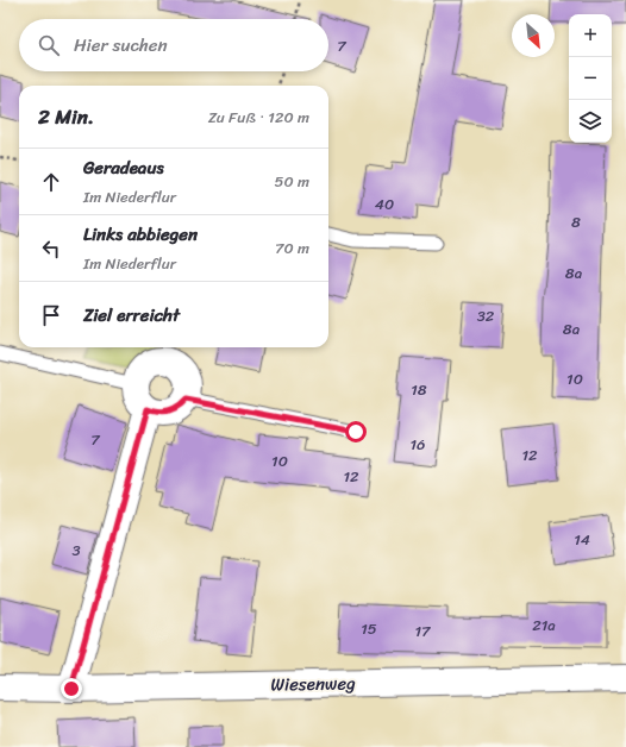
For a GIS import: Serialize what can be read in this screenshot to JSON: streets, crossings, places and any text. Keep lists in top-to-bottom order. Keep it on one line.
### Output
{"streets":{"street":["Wiesenweg"]},"house_numbers":["7","40","8","8a","32","8a","10","18","7","16","12","10","12","14","3","21a","15","17"],"north":"bottom right","page":{"map_buttons":["+","−"],"search":"Hier suchen","heading":["2 Min.","Zu Fuß · 120 m"],"list":[["Geradeaus","Im Niederflur","50 m"],["Links abbiegen","Im Niederflur","70 m"],"Ziel erreicht"]}}
